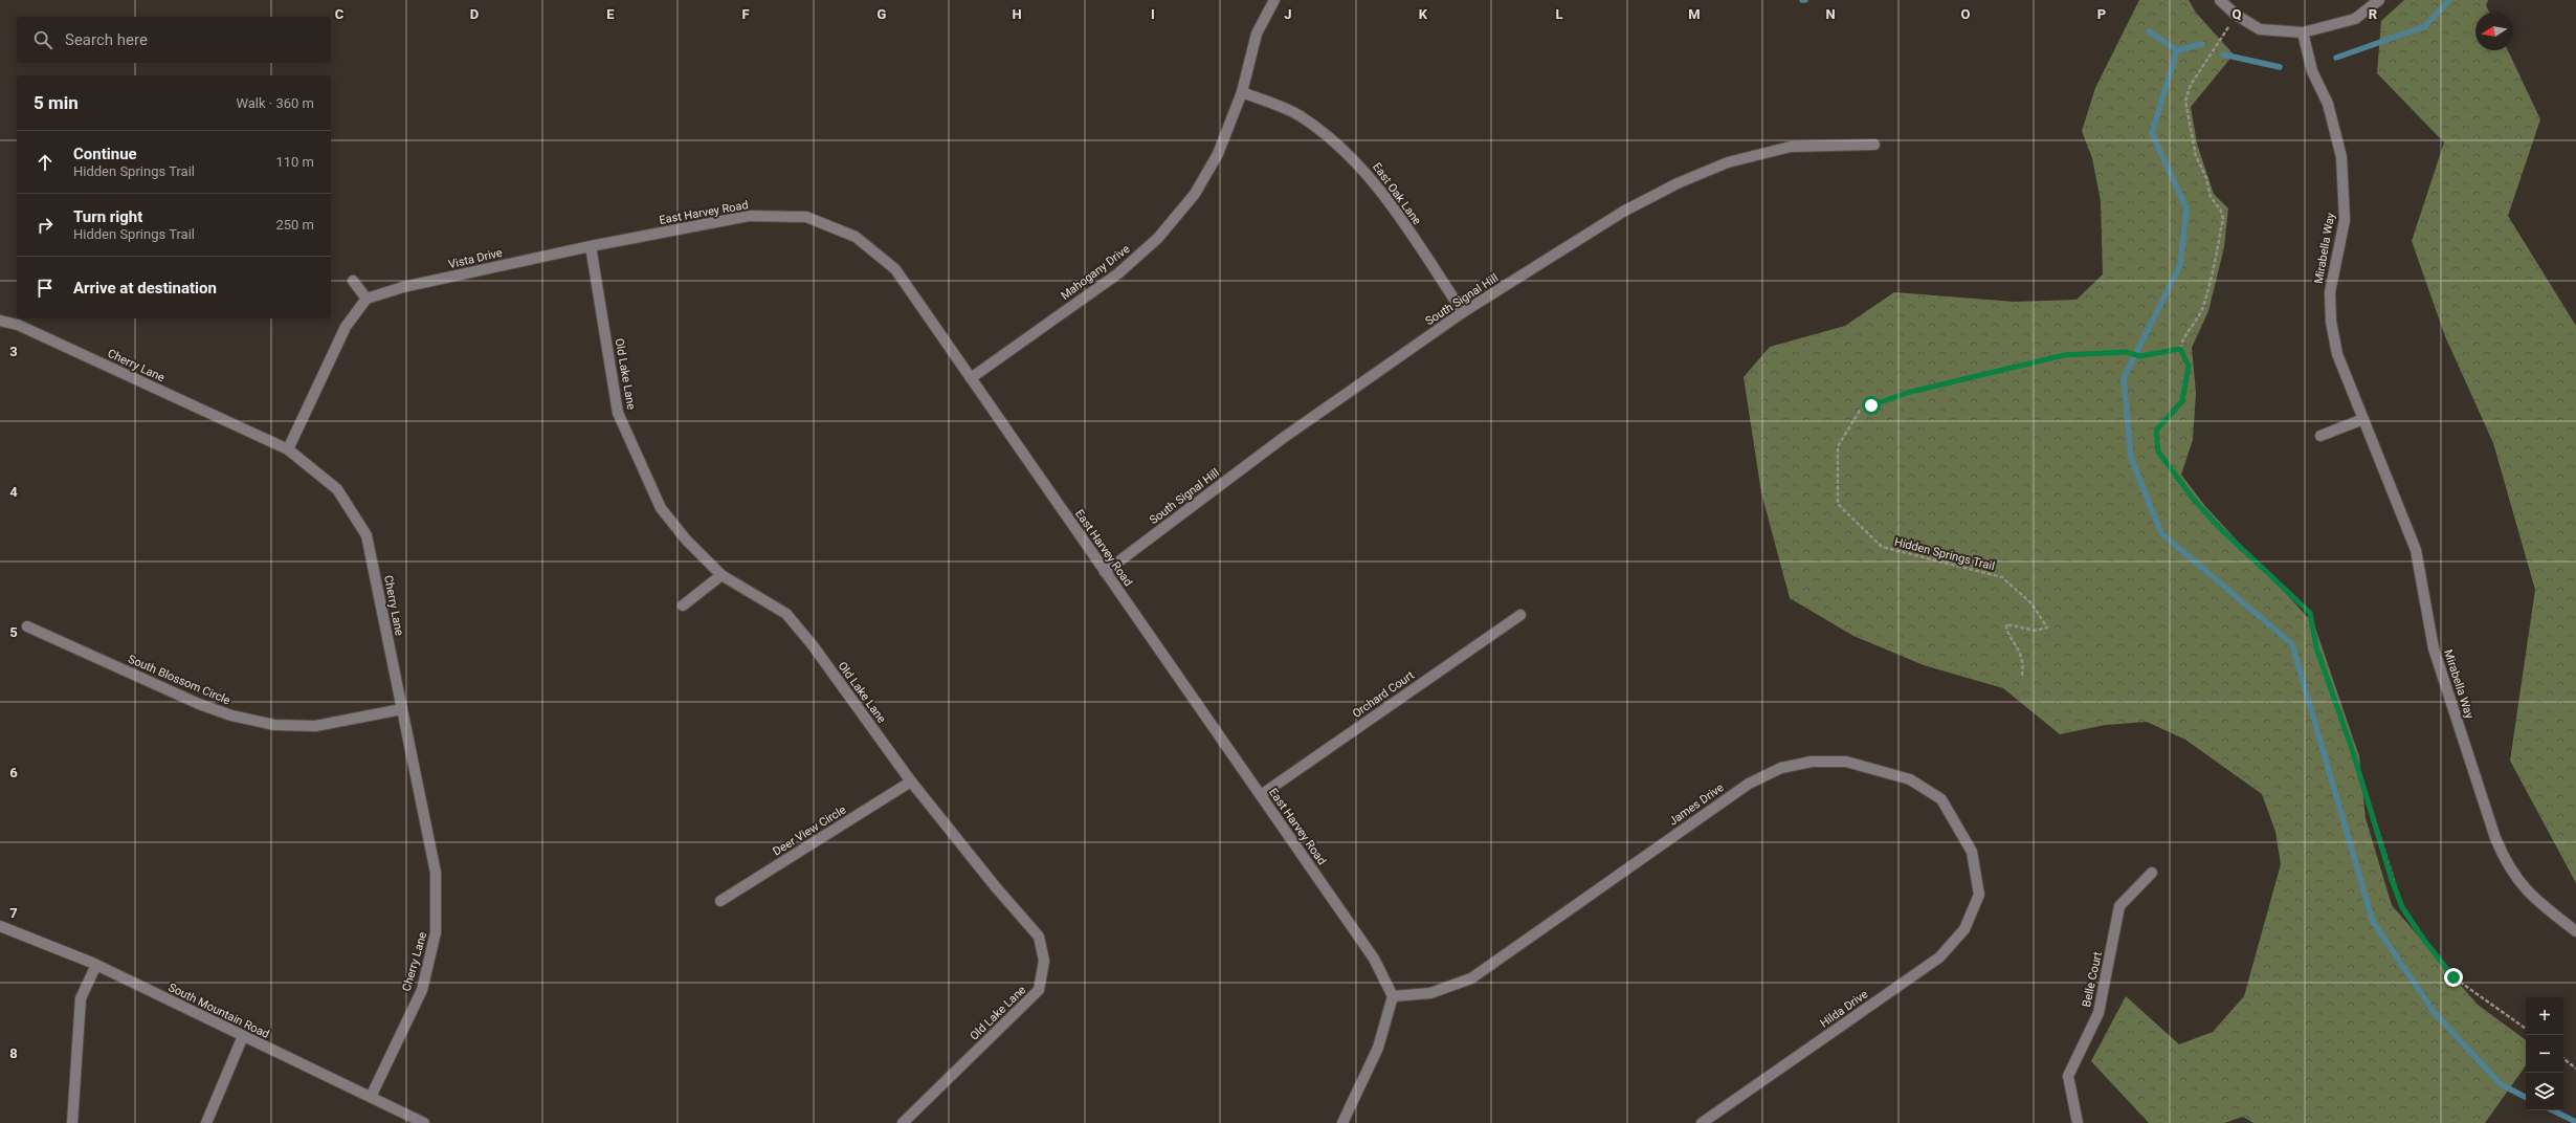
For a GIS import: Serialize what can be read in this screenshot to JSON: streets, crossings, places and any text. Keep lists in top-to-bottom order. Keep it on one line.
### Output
{"streets":{"street":["East Oak Lane","East Harvey Road","Mirabella Way","Vista Drive","Mahogany Drive","South Signal Hill","Cherry Lane","Old Lake Lane","South Blossom Circle","Orchard Court","James Drive","Deer View Circle","Belle Court","Hilda Drive","South Mountain Road"],"path":["Hidden Springs Trail"]},"crossings":[["East Oak Lane","Mahogany Drive"],["East Oak Lane","South Signal Hill"],["East Harvey Road","Vista Drive"],["East Harvey Road","Mahogany Drive"],["East Harvey Road","South Signal Hill"],["East Harvey Road","Old Lake Lane"],["East Harvey Road","Orchard Court"],["East Harvey Road","James Drive"],["Vista Drive","Old Lake Lane"],["Cherry Lane","South Blossom Circle"],["Cherry Lane","South Mountain Road"],["Old Lake Lane","Deer View Circle"],["James Drive","Hilda Drive"]],"north":"left","page":{"search":"Search here","heading":["5 min","Walk · 360 m"],"list":[["Continue","Hidden Springs Trail","110 m"],["Turn right","Hidden Springs Trail","250 m"],"Arrive at destination"],"map_buttons":["+","−"]},"grid":{"columns":["C","D","E","F","G","H","I","J","K","L","M","N","O","P","Q","R"],"rows":["3","4","5","6","7","8"]}}
